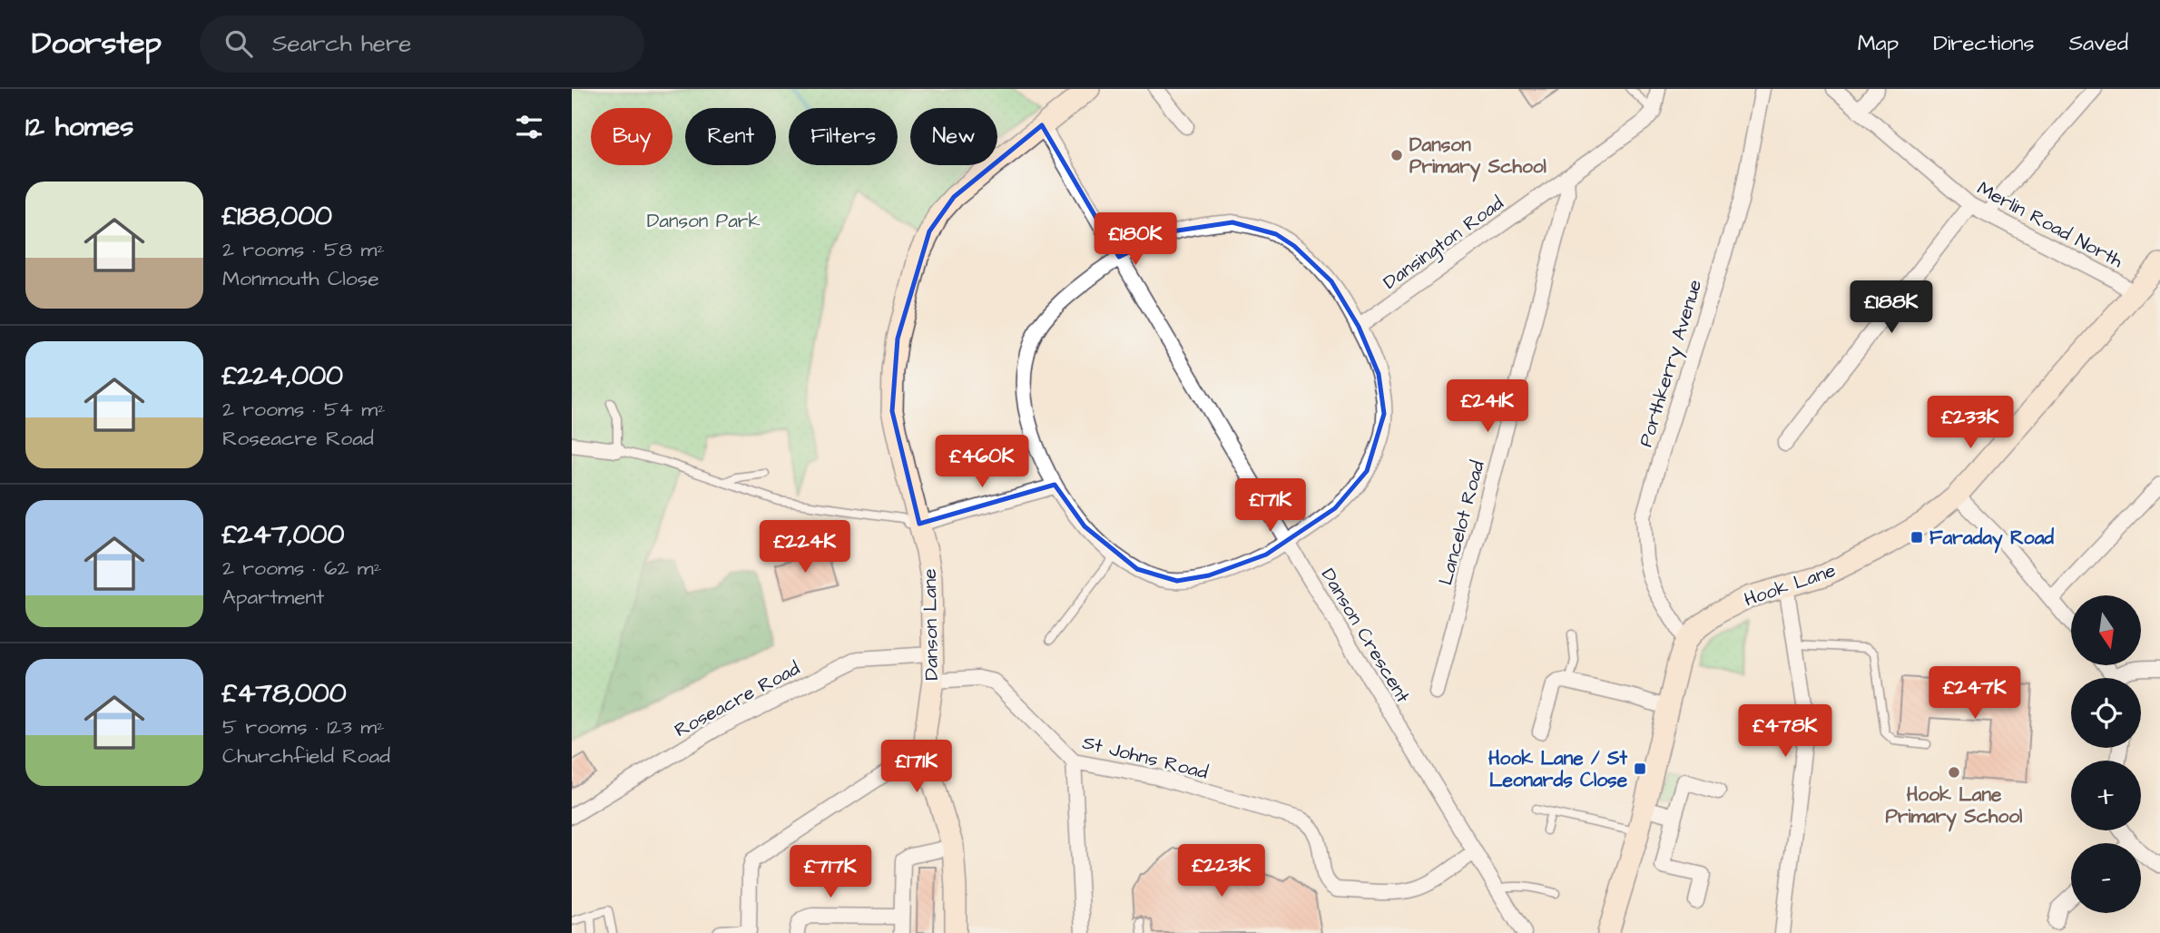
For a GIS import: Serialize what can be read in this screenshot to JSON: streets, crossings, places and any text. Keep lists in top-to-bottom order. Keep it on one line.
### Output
{"streets":{"street":["Merlin Road North","Dansington Road","Porthkerry Avenue","Lancelot Road","Hook Lane","Danson Lane","Danson Crescent","Roseacre Road","St Johns Road"]},"crossings":[["Merlin Road North","Hook Lane"],["Dansington Road","Lancelot Road"],["Porthkerry Avenue","Hook Lane"],["Danson Lane","Danson Crescent"],["Danson Lane","Roseacre Road"],["Danson Lane","St Johns Road"],["Danson Crescent","St Johns Road"]],"parks":["Danson Park"],"places":{"other":["Danson Primary School","Hook Lane Primary School"],"transit":["Faraday Road","Hook Lane / St Leonards Close"]},"north":"bottom","page":{"header":"Doorstep","search":"Search here","nav":["Map","Directions","Saved"],"heading":"12 homes","chip":["Buy","Rent","Filters","New"],"list":[{"name":"£188,000","note":"2 rooms · 58 m² · Monmouth Close"},{"name":"£224,000","note":"2 rooms · 54 m² · Roseacre Road"},{"name":"£247,000","note":"2 rooms · 62 m² · Apartment"},{"name":"£478,000","note":"5 rooms · 123 m² · Churchfield Road"}],"price":["£180K","£188K","£241K","£233K","£460K","£171K","£224K","£247K","£478K","£171K","£223K","£717K"],"map_buttons":["+","−"]}}
